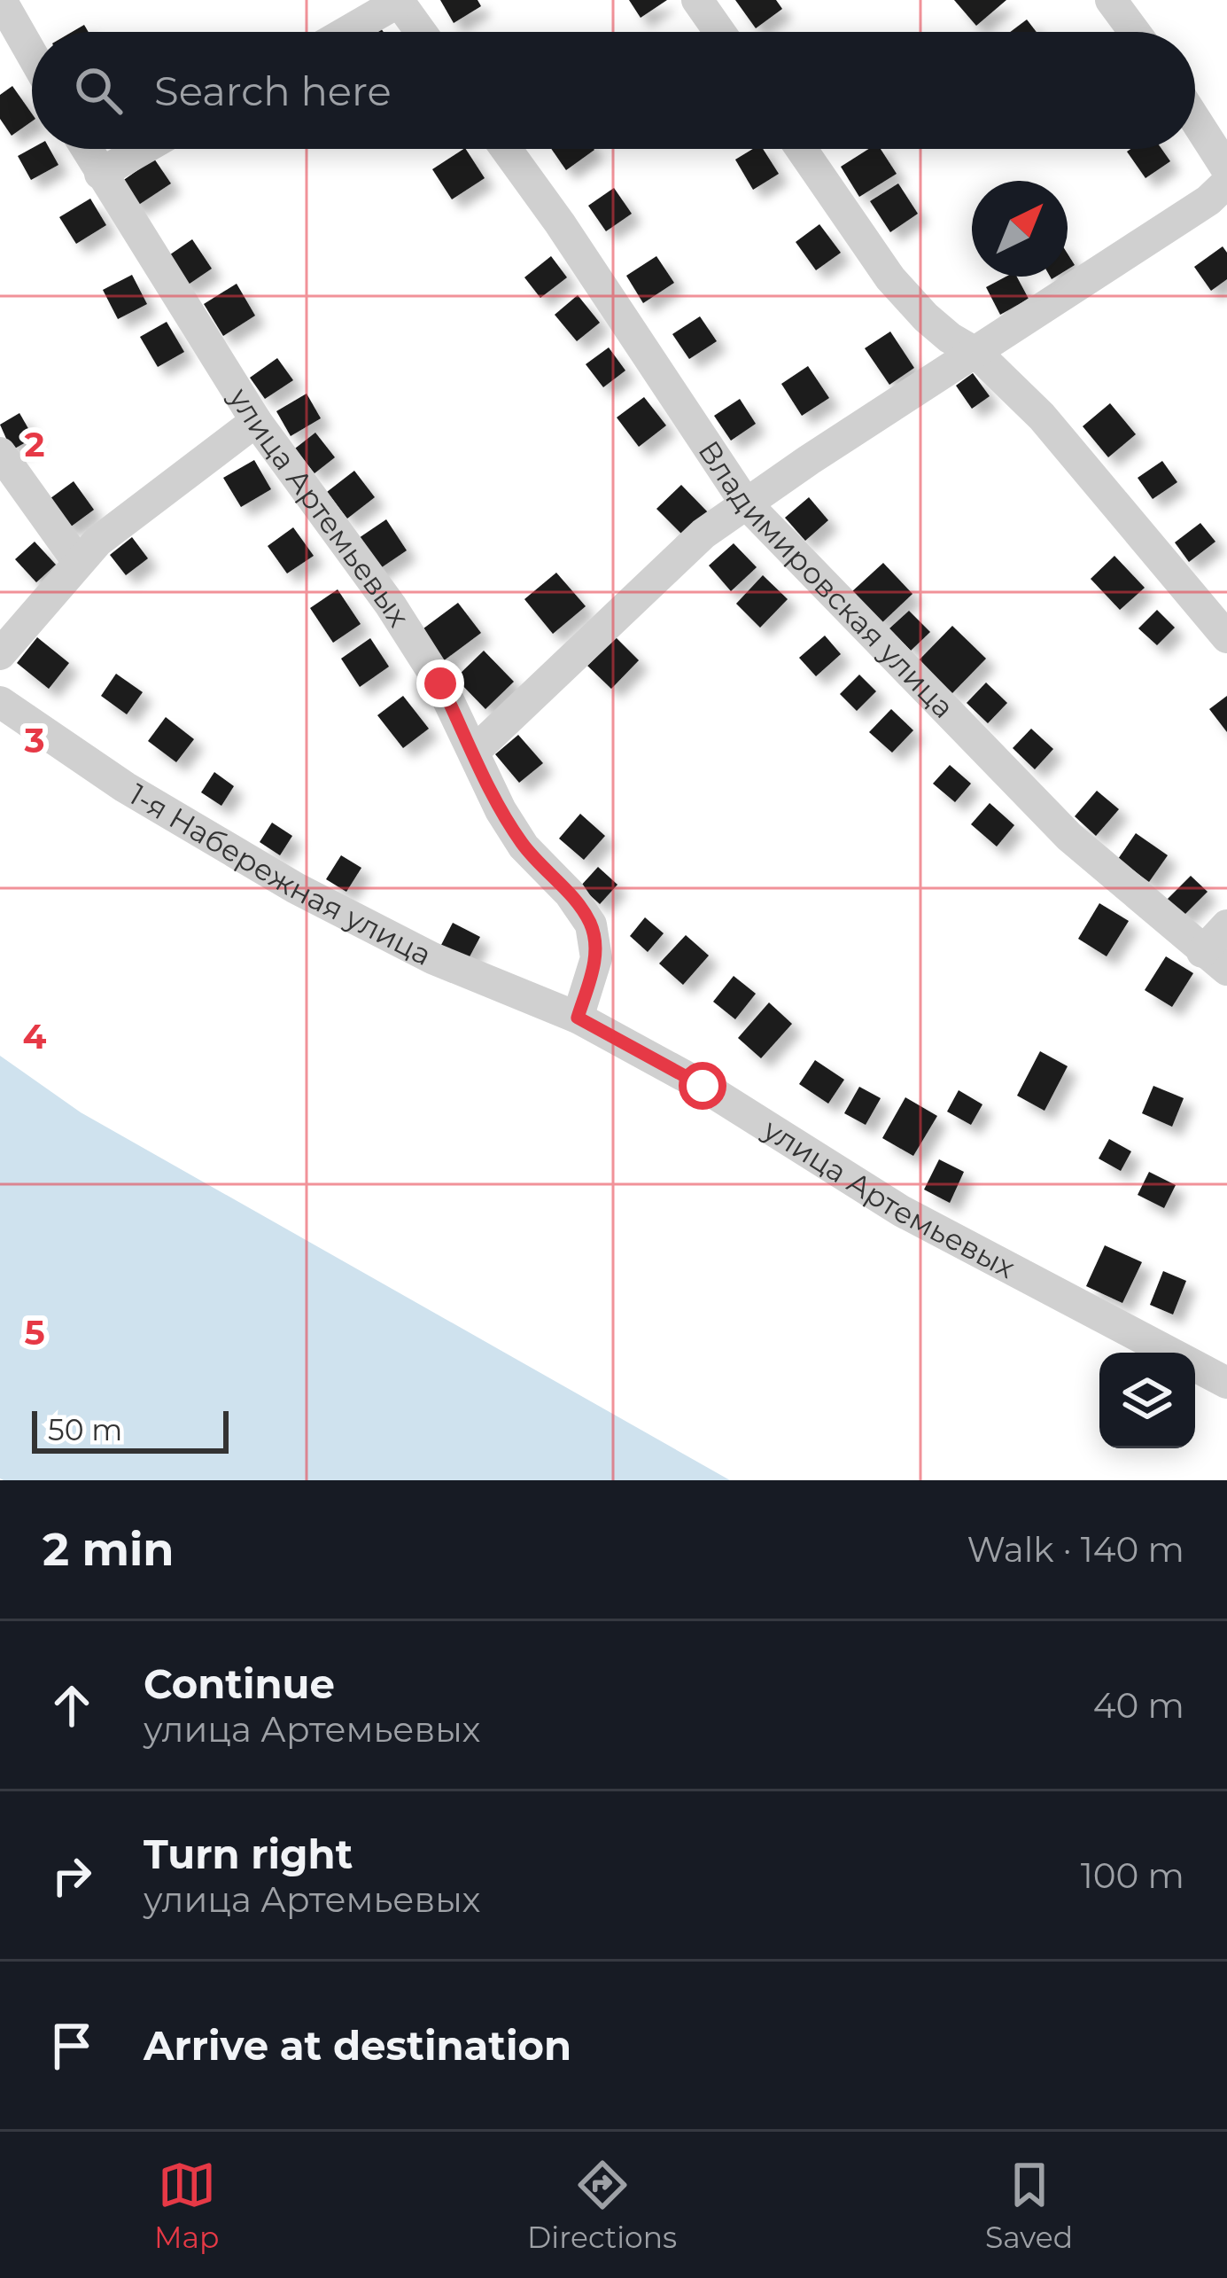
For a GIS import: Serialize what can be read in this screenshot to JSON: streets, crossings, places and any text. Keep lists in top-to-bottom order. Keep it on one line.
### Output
{"streets":{"street":["улица Артемьевых","Владимировская улица","1-я Набережная улица"]},"crossings":[["улица Артемьевых","1-я Набережная улица"]],"scale_bar":"50 m","north":"top right","page":{"search":"Search here","scale":"50 m","heading":["2 min","Walk · 140 m"],"list":[["Continue","улица Артемьевых","40 m"],["Turn right","улица Артемьевых","100 m"],"Arrive at destination"],"nav":["Map","Directions","Saved"]},"grid":{"rows":["2","3","4","5"]}}
